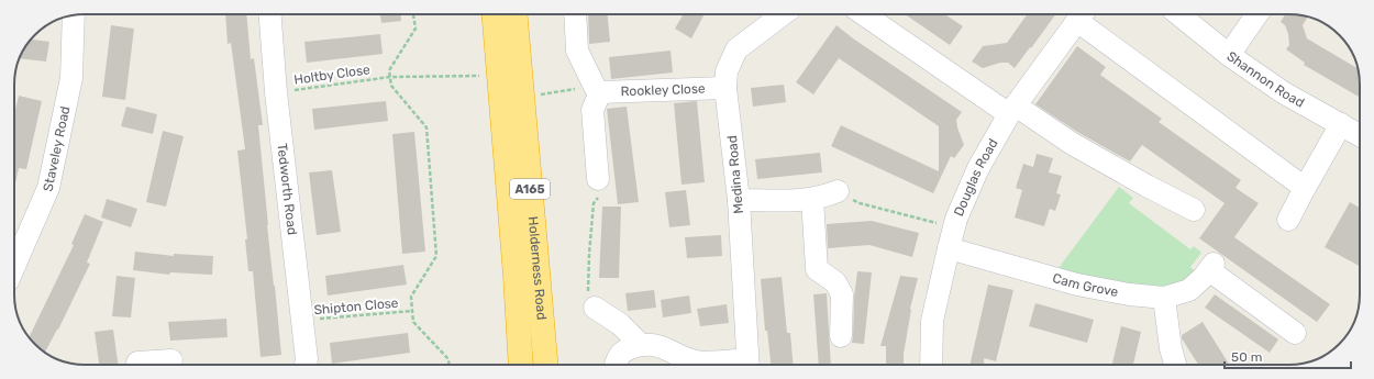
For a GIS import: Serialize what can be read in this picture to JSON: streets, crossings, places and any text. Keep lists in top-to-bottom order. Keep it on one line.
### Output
{"streets":{"highway":["A165","Holderness Road"],"street":["Shannon Road","Rookley Close","Staveley Road","Medina Road","Douglas Road","Tedworth Road","Cam Grove"],"path":["Holtby Close","Shipton Close"]},"crossings":[["Holtby Close","Tedworth Road"],["Rookley Close","Medina Road"],["Douglas Road","Cam Grove"],["Tedworth Road","Shipton Close"]],"scale_bar":"50 m"}
